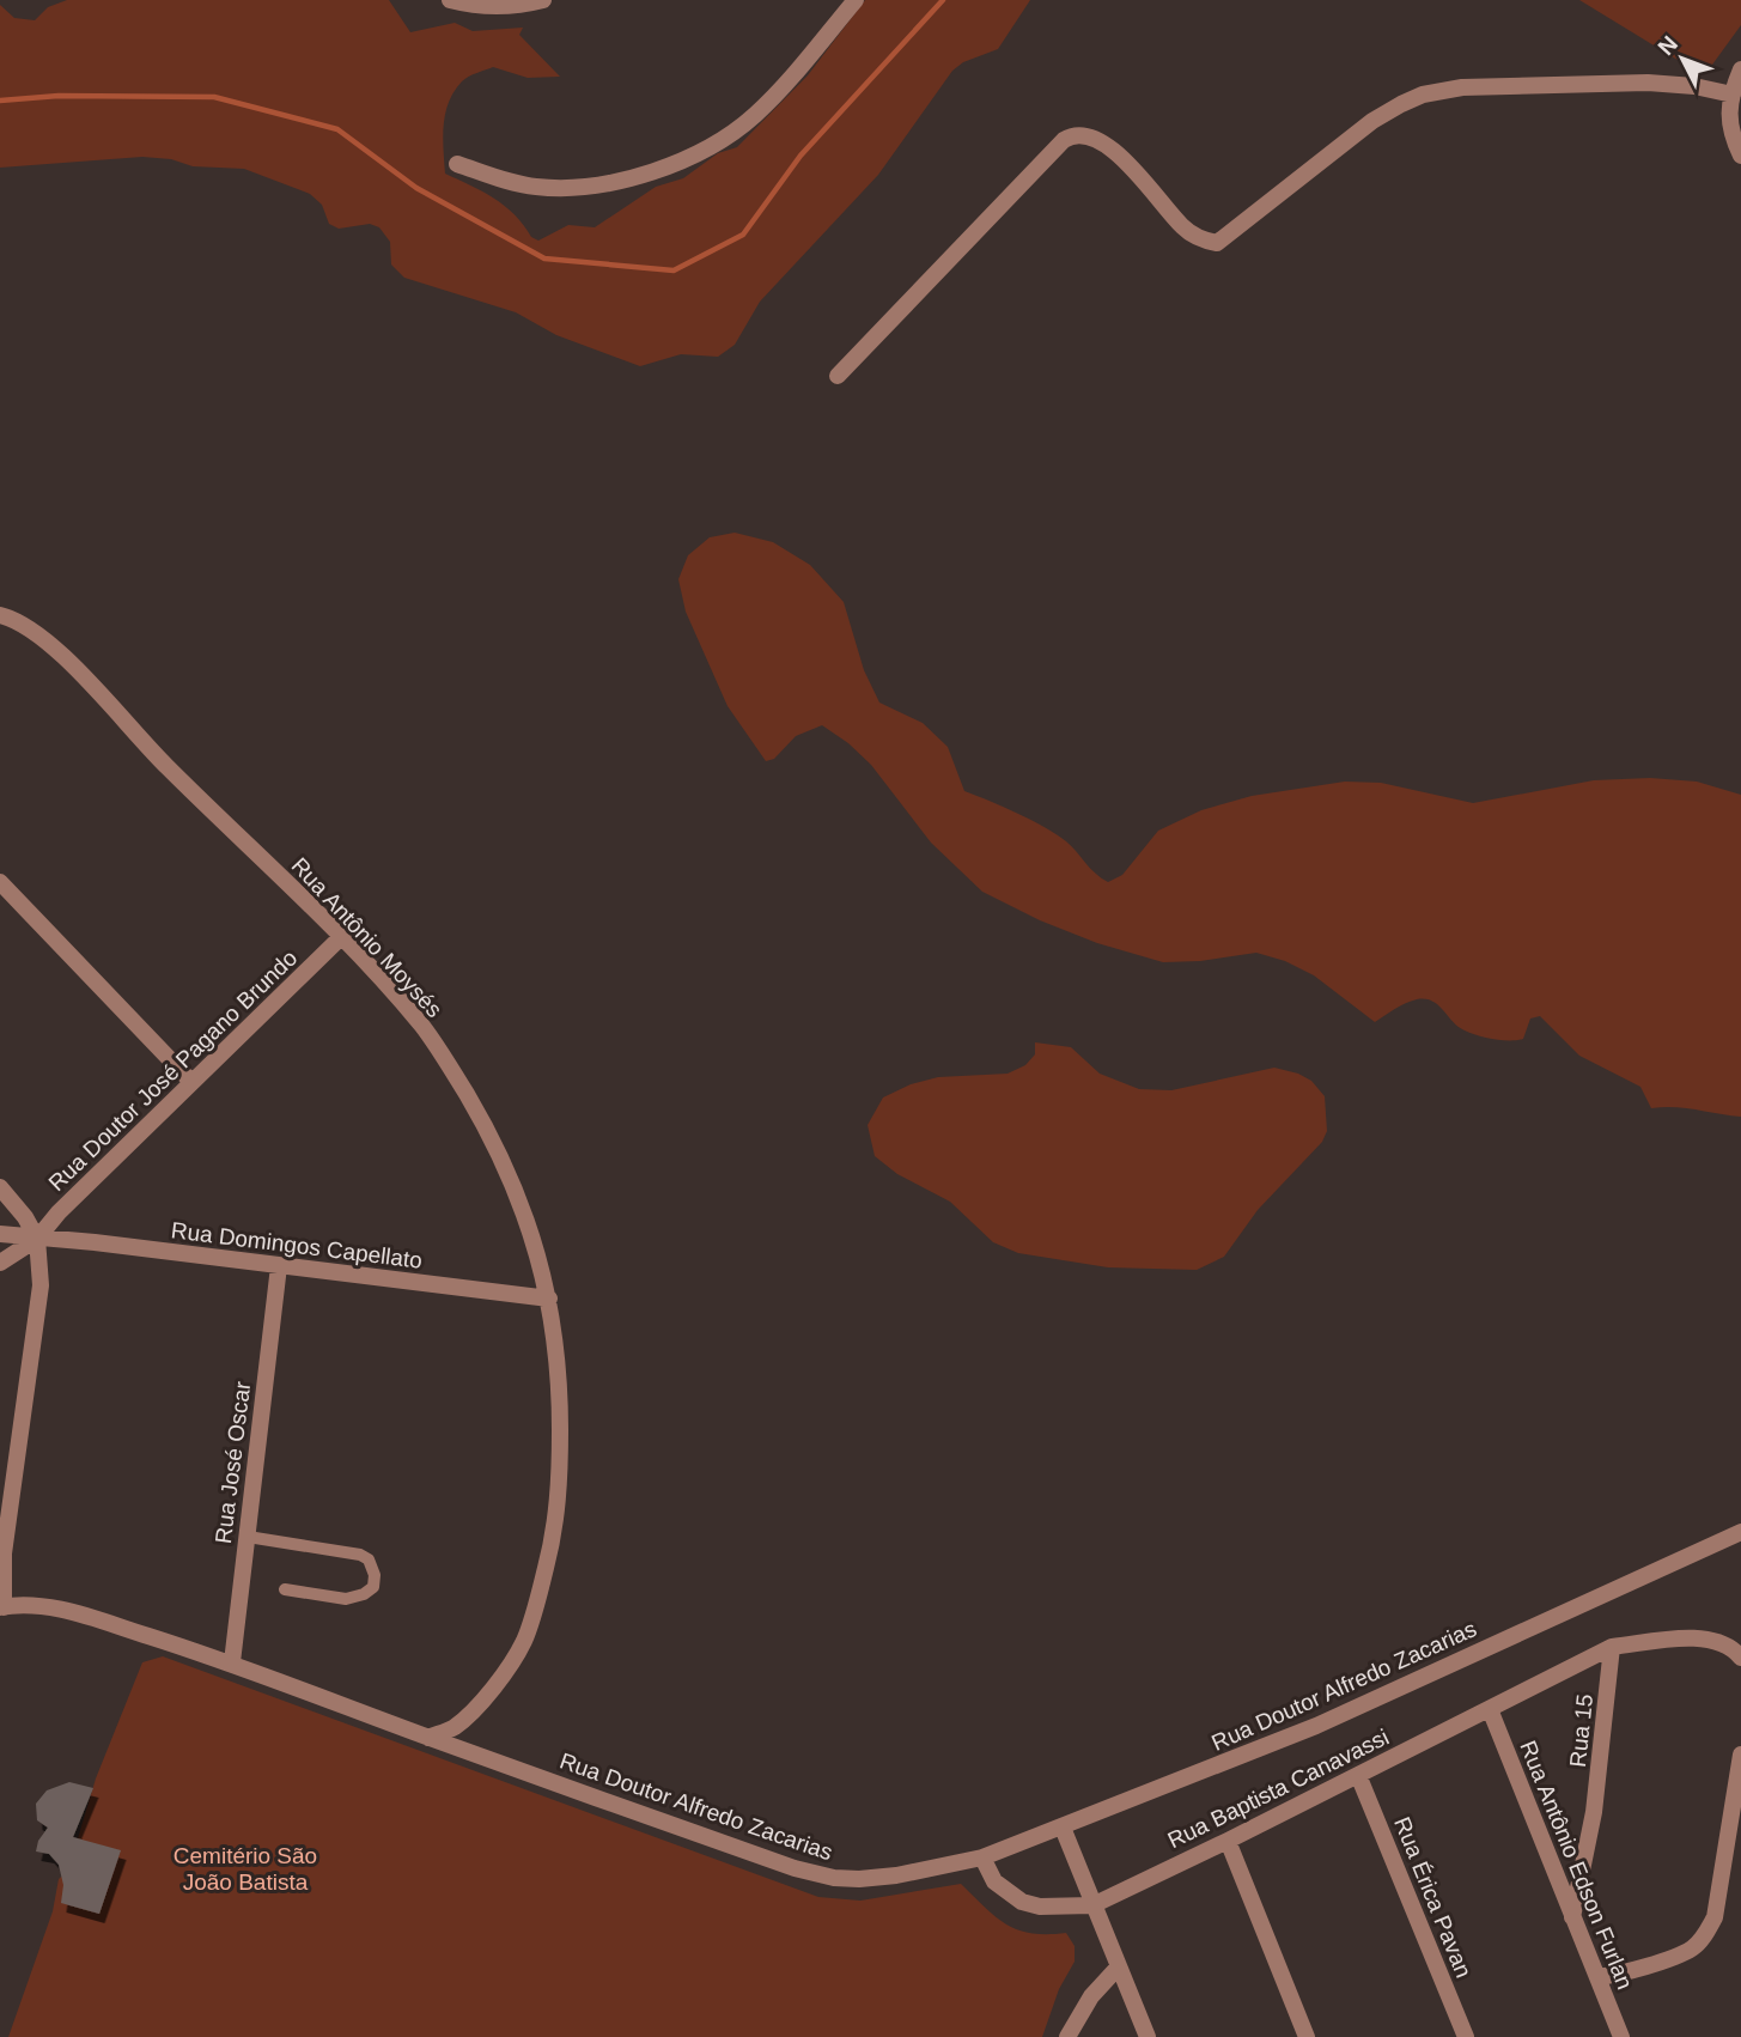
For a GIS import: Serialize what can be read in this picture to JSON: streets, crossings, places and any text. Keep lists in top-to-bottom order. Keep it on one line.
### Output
{"streets":{"street":["Rua Antônio Moysés","Rua Doutor José Pagano Brundo","Rua Domingos Capellato","Rua José Oscar","Rua Doutor Alfredo Zacarias","Rua 15","Rua Baptista Canavassi","Rua Antônio Edson Furlan","Rua Érica Pavan"]},"crossings":[["Rua Antônio Moysés","Rua Doutor José Pagano Brundo"],["Rua Antônio Moysés","Rua Domingos Capellato"],["Rua Antônio Moysés","Rua Doutor Alfredo Zacarias"],["Rua Doutor José Pagano Brundo","Rua Domingos Capellato"],["Rua Domingos Capellato","Rua José Oscar"],["Rua José Oscar","Rua Doutor Alfredo Zacarias"],["Rua 15","Rua Baptista Canavassi"],["Rua 15","Rua Antônio Edson Furlan"],["Rua Baptista Canavassi","Rua Antônio Edson Furlan"],["Rua Baptista Canavassi","Rua Érica Pavan"]],"parks":["Cemitério São João Batista"],"north":"top left"}
